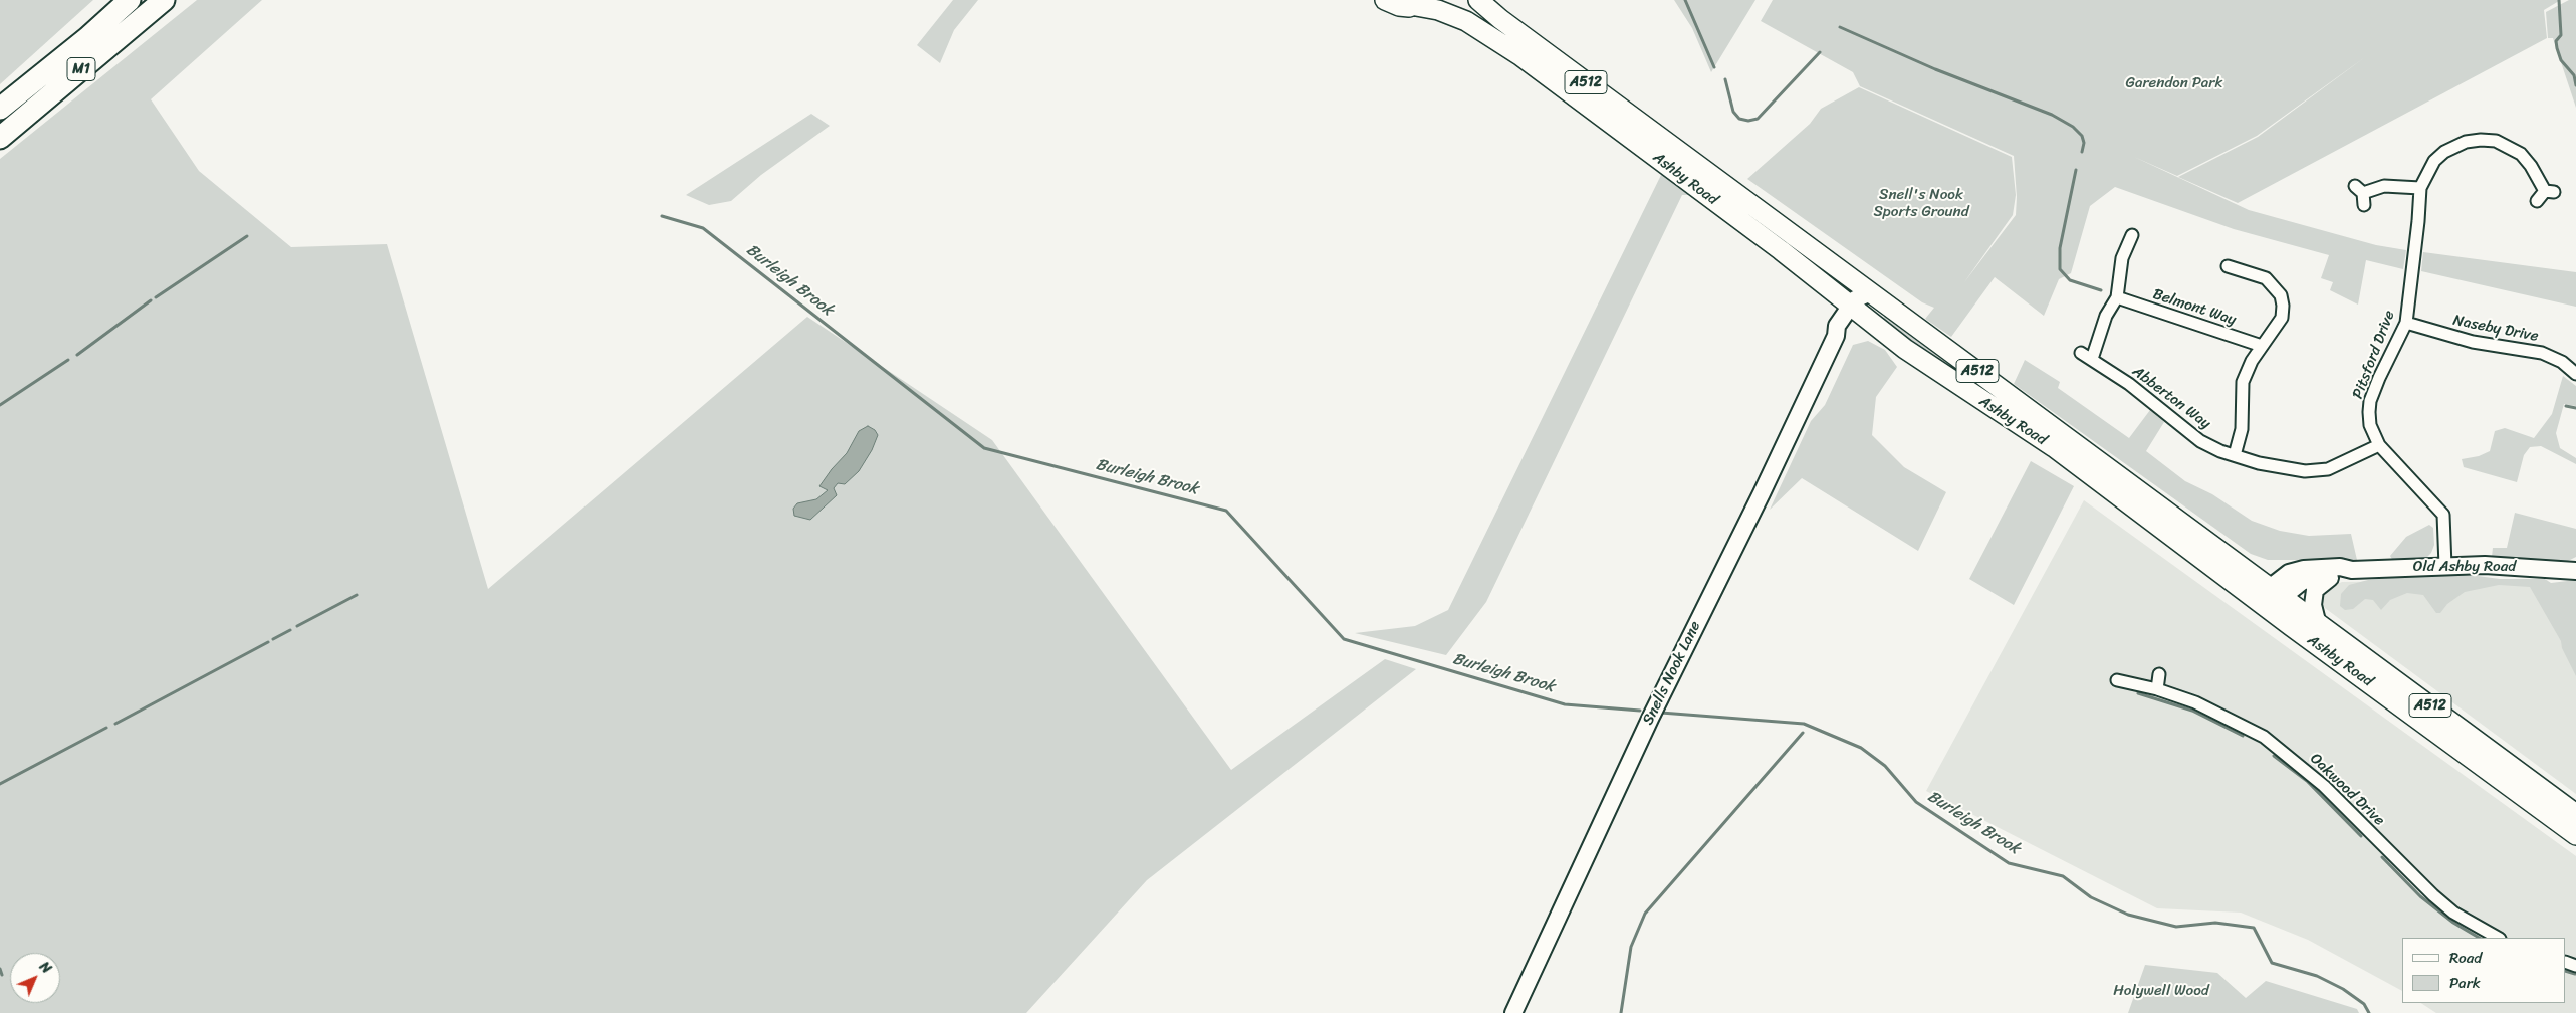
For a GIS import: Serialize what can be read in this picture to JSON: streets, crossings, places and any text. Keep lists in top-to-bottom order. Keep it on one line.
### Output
{"streets":{"highway":["M1"],"main road":["A512","Ashby Road"],"street":["Belmont Way","Naseby Drive","Pitsford Drive","Abberton Way","Old Ashby Road","Snells Nook Lane","Oakwood Drive"]},"crossings":[["Ashby Road","Old Ashby Road"],["Ashby Road","Snells Nook Lane"],["Naseby Drive","Pitsford Drive"],["Pitsford Drive","Abberton Way"],["Pitsford Drive","Old Ashby Road"]],"water":["Burleigh Brook"],"parks":["Garendon Park","Snell's Nook Sports Ground","Holywell Wood"],"legend":["Road","Park"],"north":"top right"}
